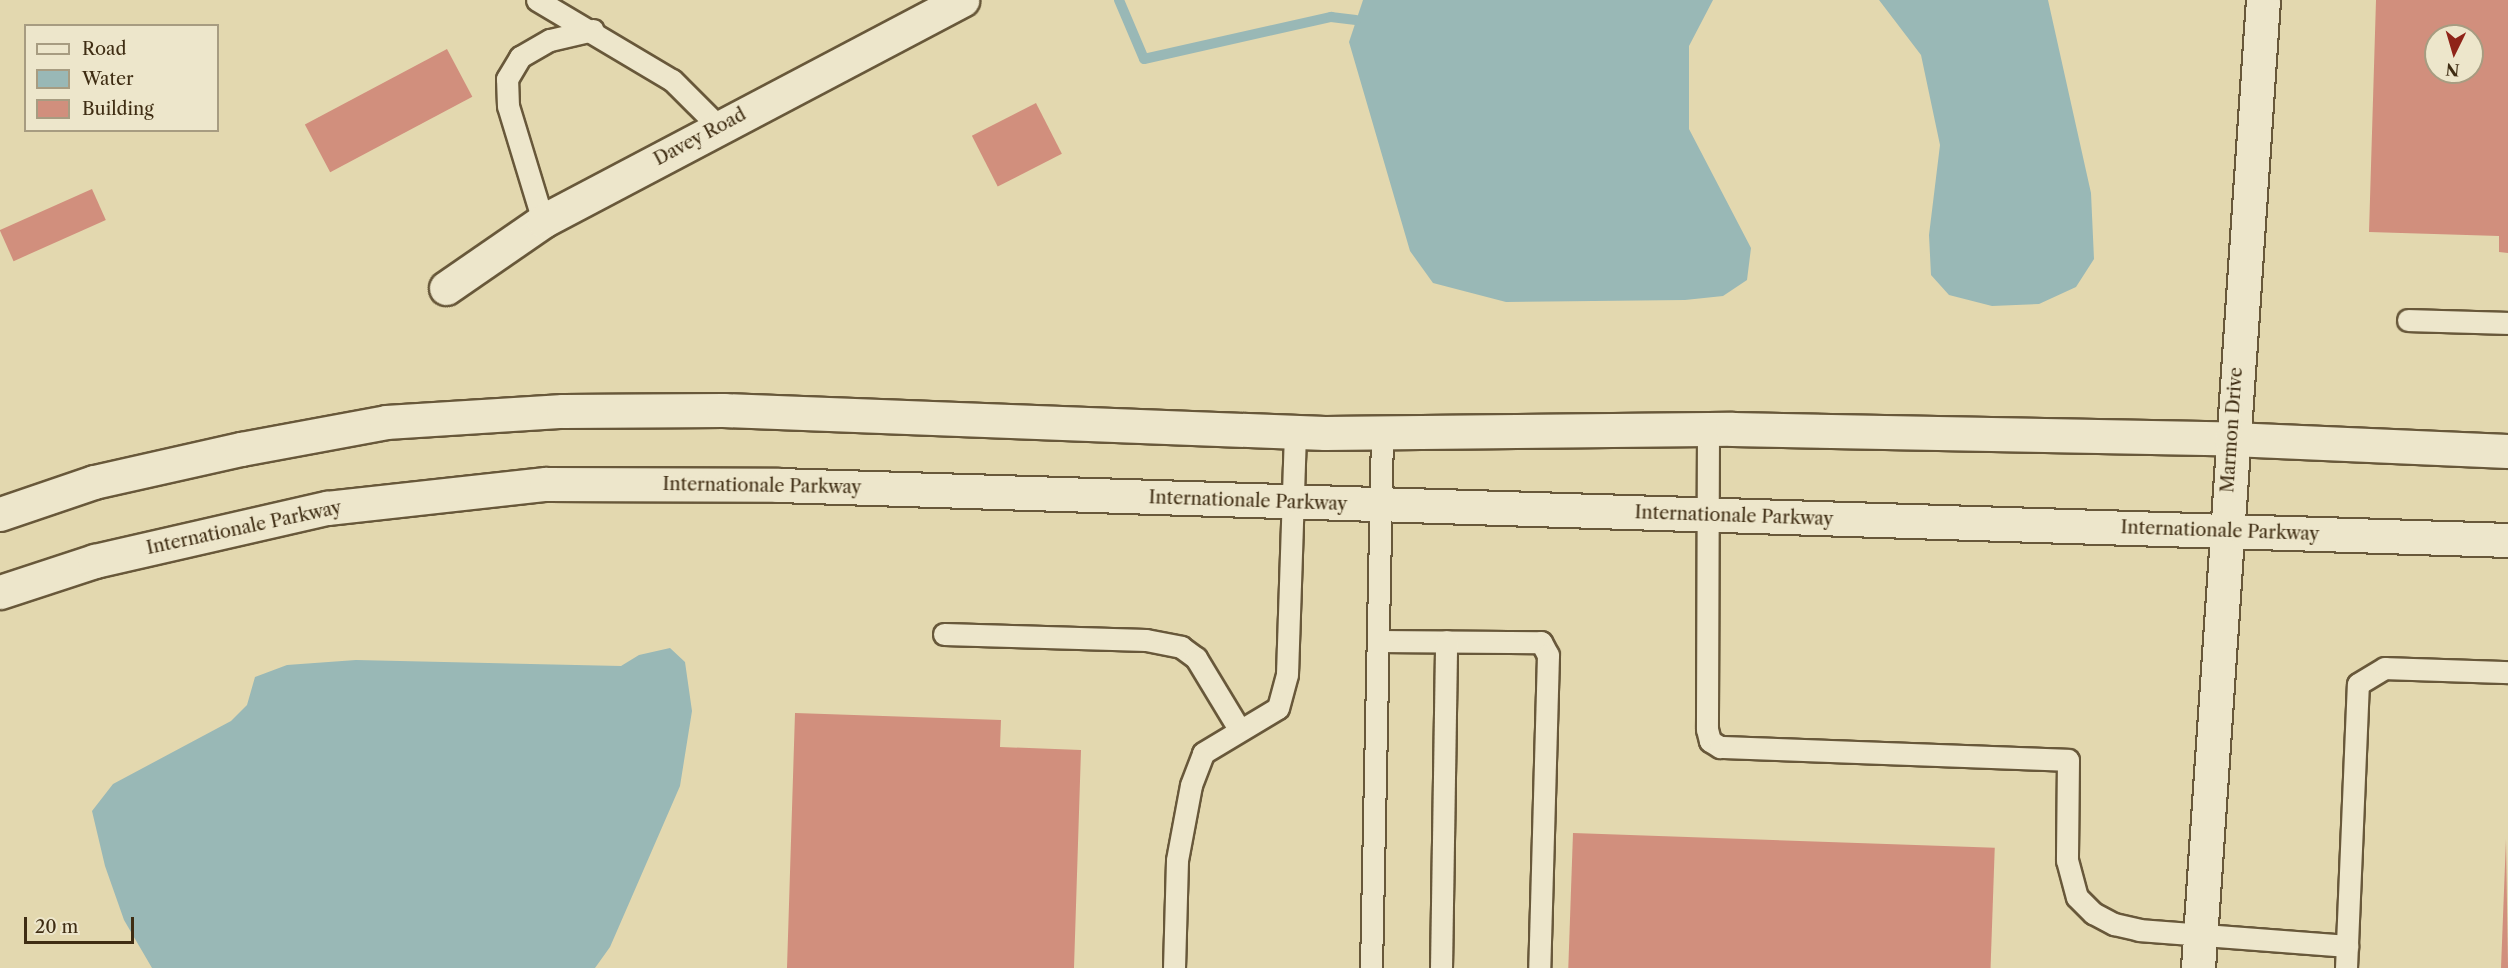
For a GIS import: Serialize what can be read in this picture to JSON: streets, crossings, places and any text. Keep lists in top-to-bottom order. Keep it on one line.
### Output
{"streets":{"street":["Davey Road","Marmon Drive","Internationale Parkway"]},"crossings":[["Marmon Drive","Internationale Parkway"]],"legend":["Road","Water","Building"],"scale_bar":"20 m","north":"bottom"}
